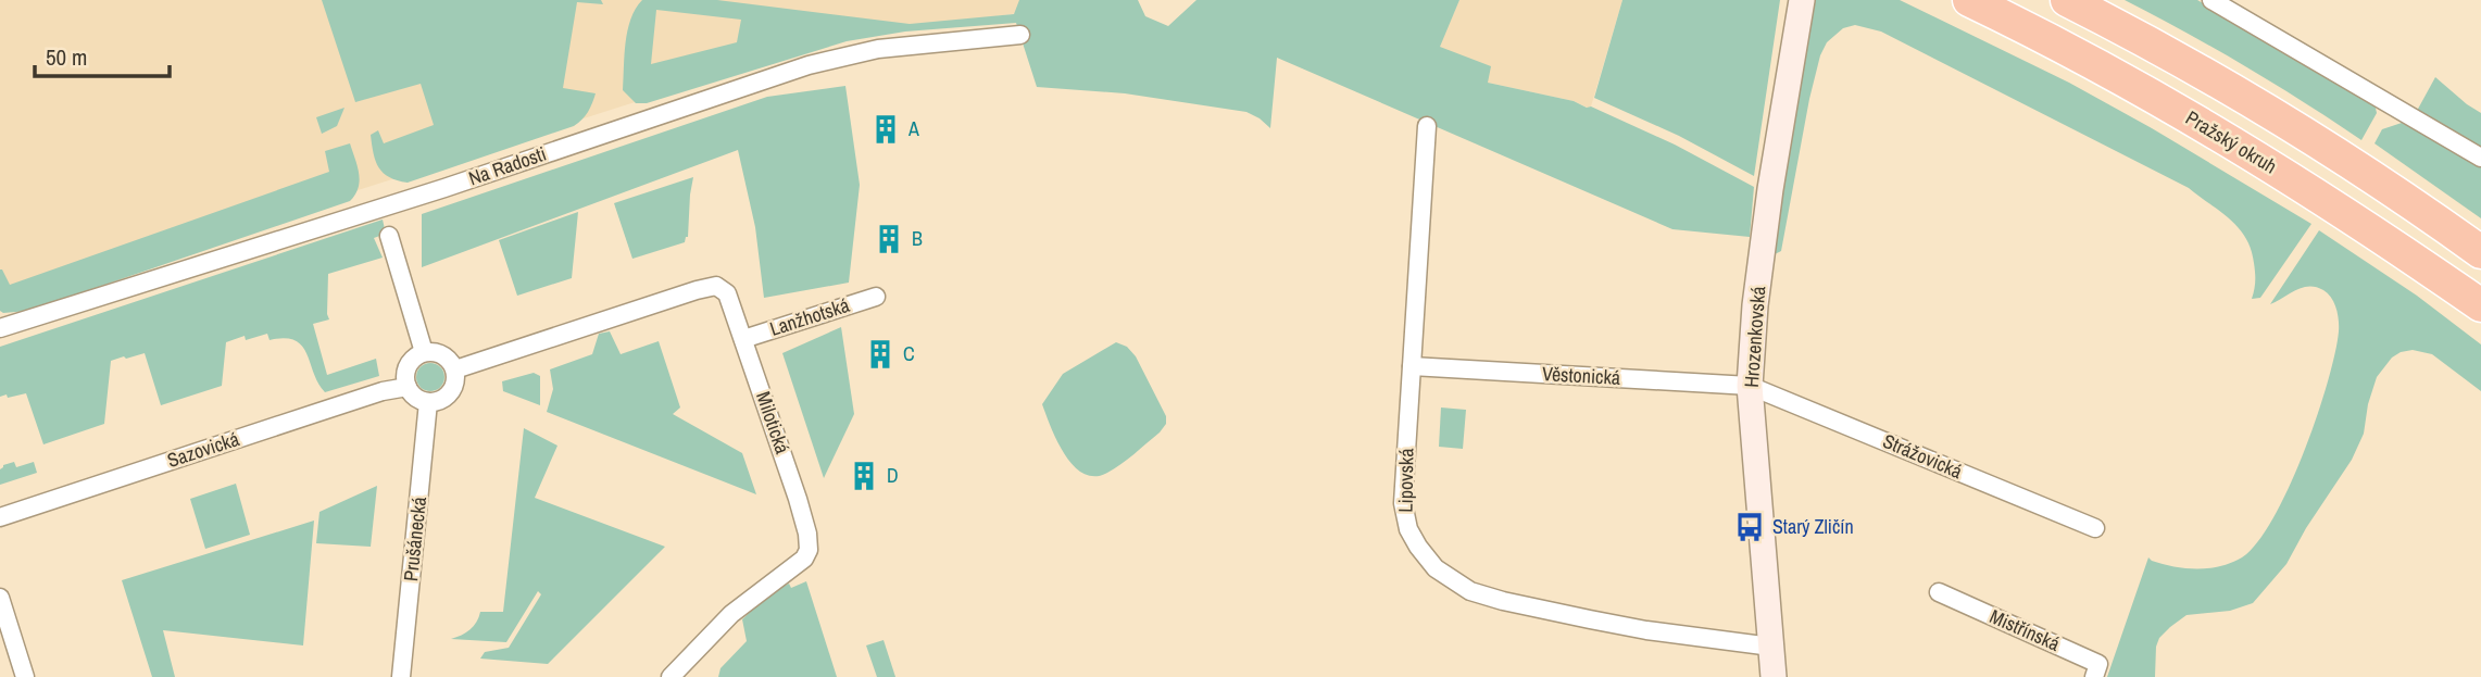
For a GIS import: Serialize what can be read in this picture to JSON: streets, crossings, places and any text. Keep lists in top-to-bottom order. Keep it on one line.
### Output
{"streets":{"highway":["Pražský okruh"],"street":["Na Radosti","Lanžhotská","Hrozenkovská","Věstonická","Milotická","Sazovická","Strážovická","Lipovská","Prušánecká","Mistřínská"]},"crossings":[["Lanžhotská","Milotická"],["Hrozenkovská","Věstonická"],["Hrozenkovská","Strážovická"],["Hrozenkovská","Lipovská"],["Věstonická","Strážovická"],["Věstonická","Lipovská"],["Milotická","Sazovická"],["Milotická","Prušánecká"],["Sazovická","Prušánecká"]],"places":{"building":["A","B","C","D"],"bus stop":["Starý Zličín"]},"scale_bar":"50 m"}
